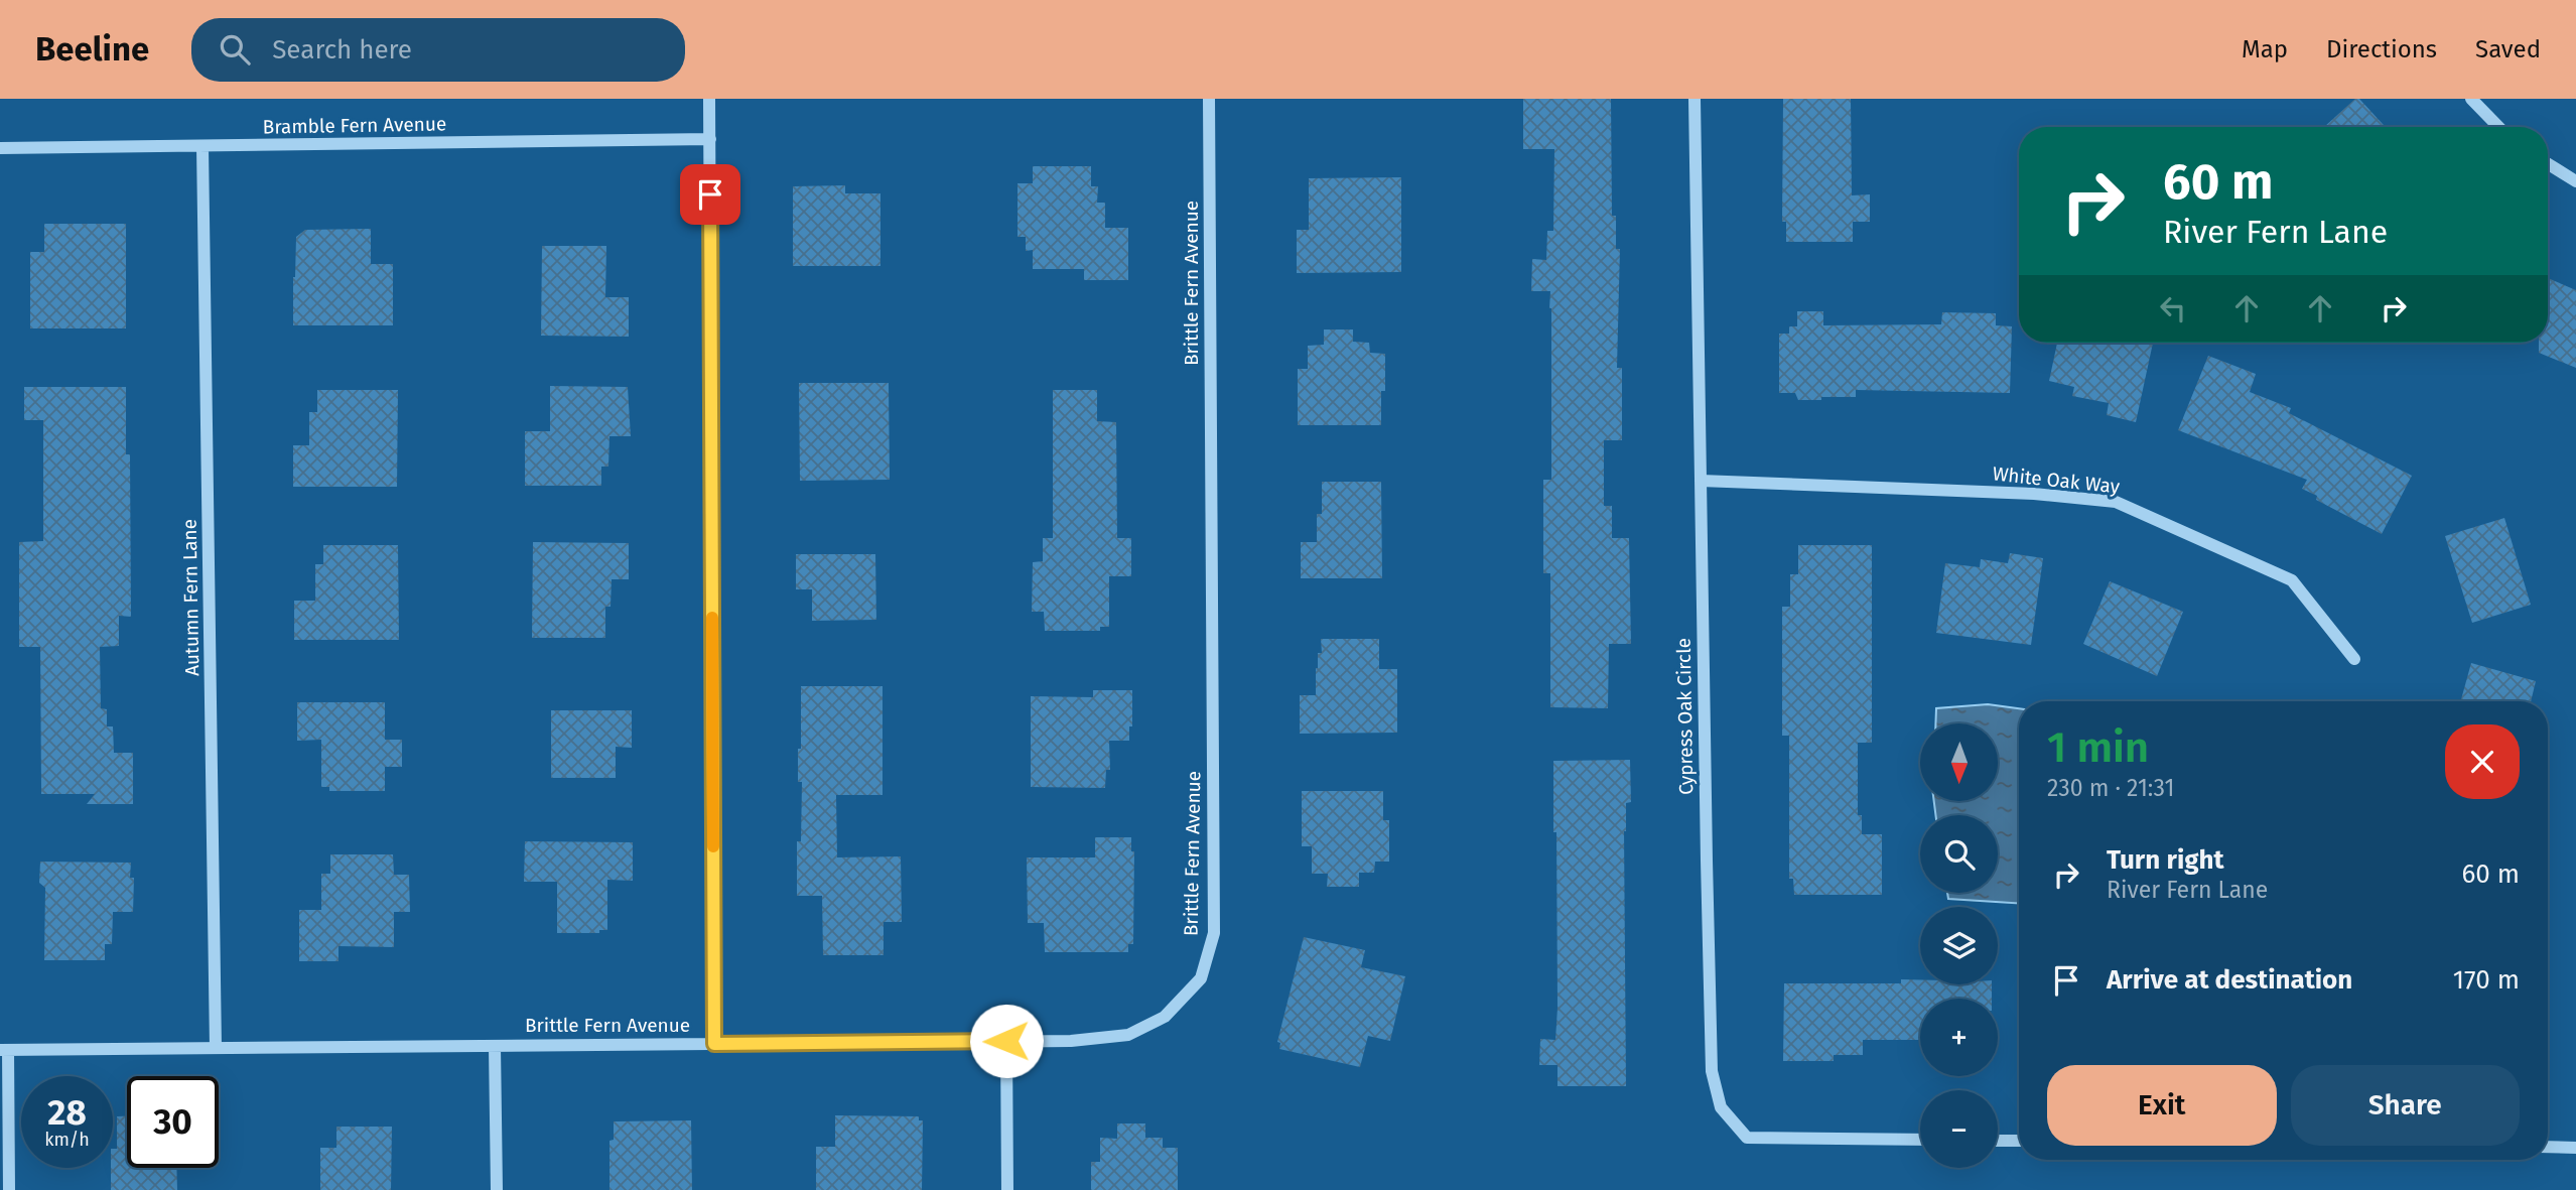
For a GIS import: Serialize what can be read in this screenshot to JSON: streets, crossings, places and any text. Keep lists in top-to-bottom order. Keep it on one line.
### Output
{"streets":{"street":["Bramble Fern Avenue","Brittle Fern Avenue","White Oak Way","Autumn Fern Lane","Cypress Oak Circle"]},"crossings":[["Bramble Fern Avenue","Autumn Fern Lane"],["Brittle Fern Avenue","Autumn Fern Lane"],["White Oak Way","Cypress Oak Circle"]],"north":"bottom","page":{"header":"Beeline","search":"Search here","nav":["Map","Directions","Saved"],"turn":["60 m","River Fern Lane"],"heading":["1 min","230 m · 21:31"],"map_buttons":["+","−"],"list":[{"name":"Turn right","note":"River Fern Lane","value":"60 m"},{"name":"Arrive at destination","value":"170 m"}],"buttons":["Exit","Share"],"speed":"28 km/h","limit":"30"}}
